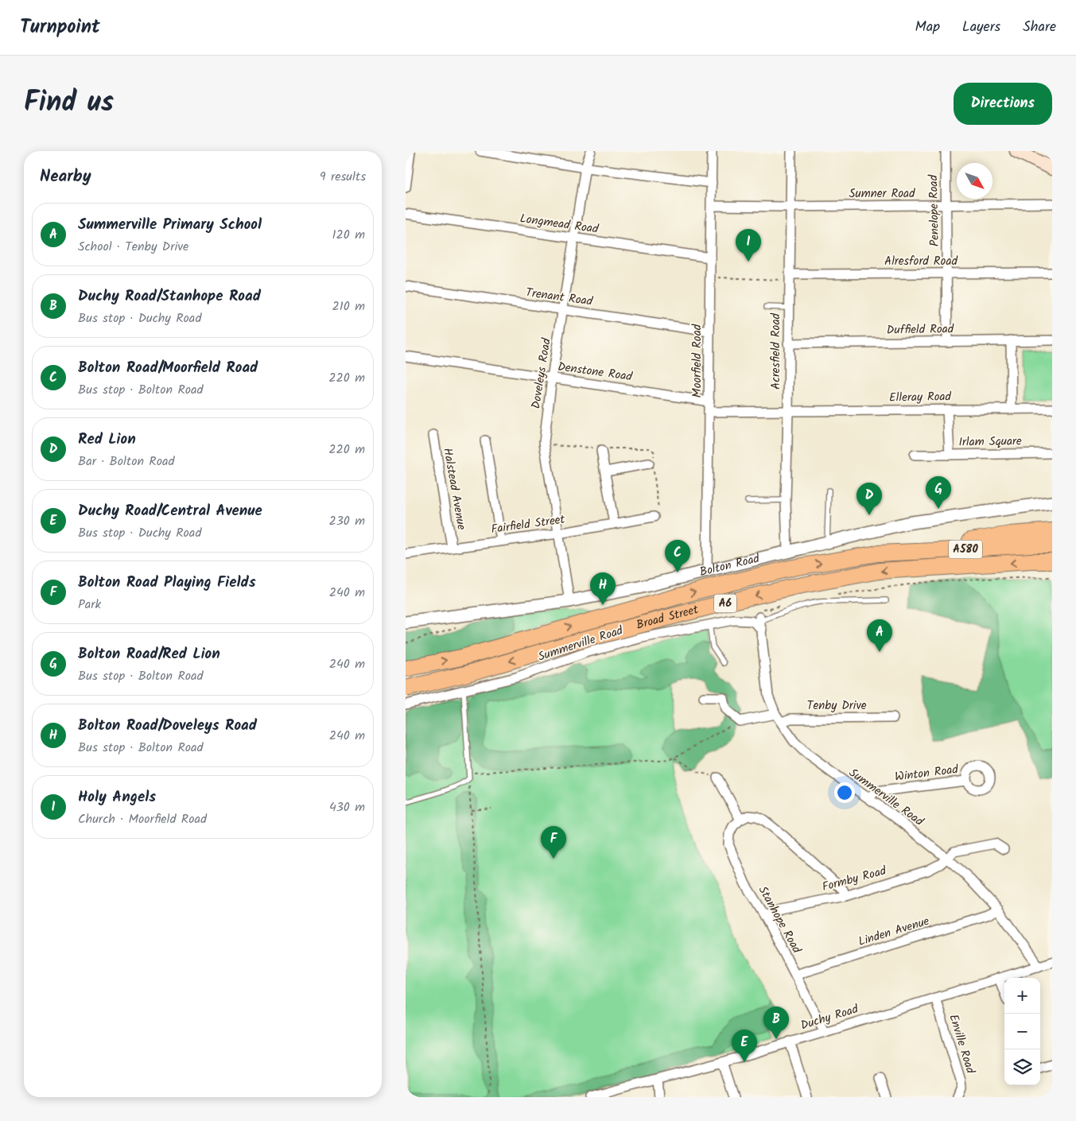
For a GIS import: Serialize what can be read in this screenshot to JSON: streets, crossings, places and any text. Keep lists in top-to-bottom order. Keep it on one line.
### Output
{"streets":{"highway":["A580","A6","Broad Street"],"street":["Sumner Road","Penelope Road","Longmead Road","Alresford Road","Trenant Road","Duffield Road","Acresfield Road","Moorfield Road","Denstone Road","Doveleys Road","Elleray Road","Irlam Square","Halstead Avenue","Fairfield Street","Bolton Road","Summerville Road","Tenby Drive","Winton Road","Formby Road","Stanhope Road","Linden Avenue","Duchy Road","Enville Road"]},"crossings":[["Sumner Road","Penelope Road"],["Sumner Road","Acresfield Road"],["Sumner Road","Moorfield Road"],["Penelope Road","Alresford Road"],["Penelope Road","Duffield Road"],["Longmead Road","Moorfield Road"],["Longmead Road","Doveleys Road"],["Alresford Road","Acresfield Road"],["Trenant Road","Moorfield Road"],["Trenant Road","Doveleys Road"],["Duffield Road","Acresfield Road"],["Acresfield Road","Elleray Road"],["Acresfield Road","Bolton Road"],["Moorfield Road","Denstone Road"],["Moorfield Road","Elleray Road"],["Moorfield Road","Bolton Road"],["Denstone Road","Doveleys Road"],["Doveleys Road","Fairfield Street"],["Doveleys Road","Bolton Road"],["Elleray Road","Irlam Square"],["Halstead Avenue","Fairfield Street"],["A6","Broad Street"],["Summerville Road","Tenby Drive"],["Summerville Road","Winton Road"],["Summerville Road","Formby Road"],["Summerville Road","Linden Avenue"],["Summerville Road","Duchy Road"],["Formby Road","Stanhope Road"],["Stanhope Road","Linden Avenue"],["Stanhope Road","Duchy Road"],["Duchy Road","Enville Road"]],"north":"bottom right","page":{"header":"Turnpoint","nav":["Map","Layers","Share"],"title":"Find us","buttons":"Directions","heading":["Nearby","9 results"],"list":[{"mark":"A","name":"Summerville Primary School","note":"School · Tenby Drive","value":"120 m"},{"mark":"B","name":"Duchy Road/Stanhope Road","note":"Bus stop · Duchy Road","value":"210 m"},{"mark":"C","name":"Bolton Road/Moorfield Road","note":"Bus stop · Bolton Road","value":"220 m"},{"mark":"D","name":"Red Lion","note":"Bar · Bolton Road","value":"220 m"},{"mark":"E","name":"Duchy Road/Central Avenue","note":"Bus stop · Duchy Road","value":"230 m"},{"mark":"F","name":"Bolton Road Playing Fields","note":"Park","value":"240 m"},{"mark":"G","name":"Bolton Road/Red Lion","note":"Bus stop · Bolton Road","value":"240 m"},{"mark":"H","name":"Bolton Road/Doveleys Road","note":"Bus stop · Bolton Road","value":"240 m"},{"mark":"I","name":"Holy Angels","note":"Church · Moorfield Road","value":"430 m"}],"pins":["I","G","D","C","H","A","F","B","E"],"map_buttons":["+","−"]}}
